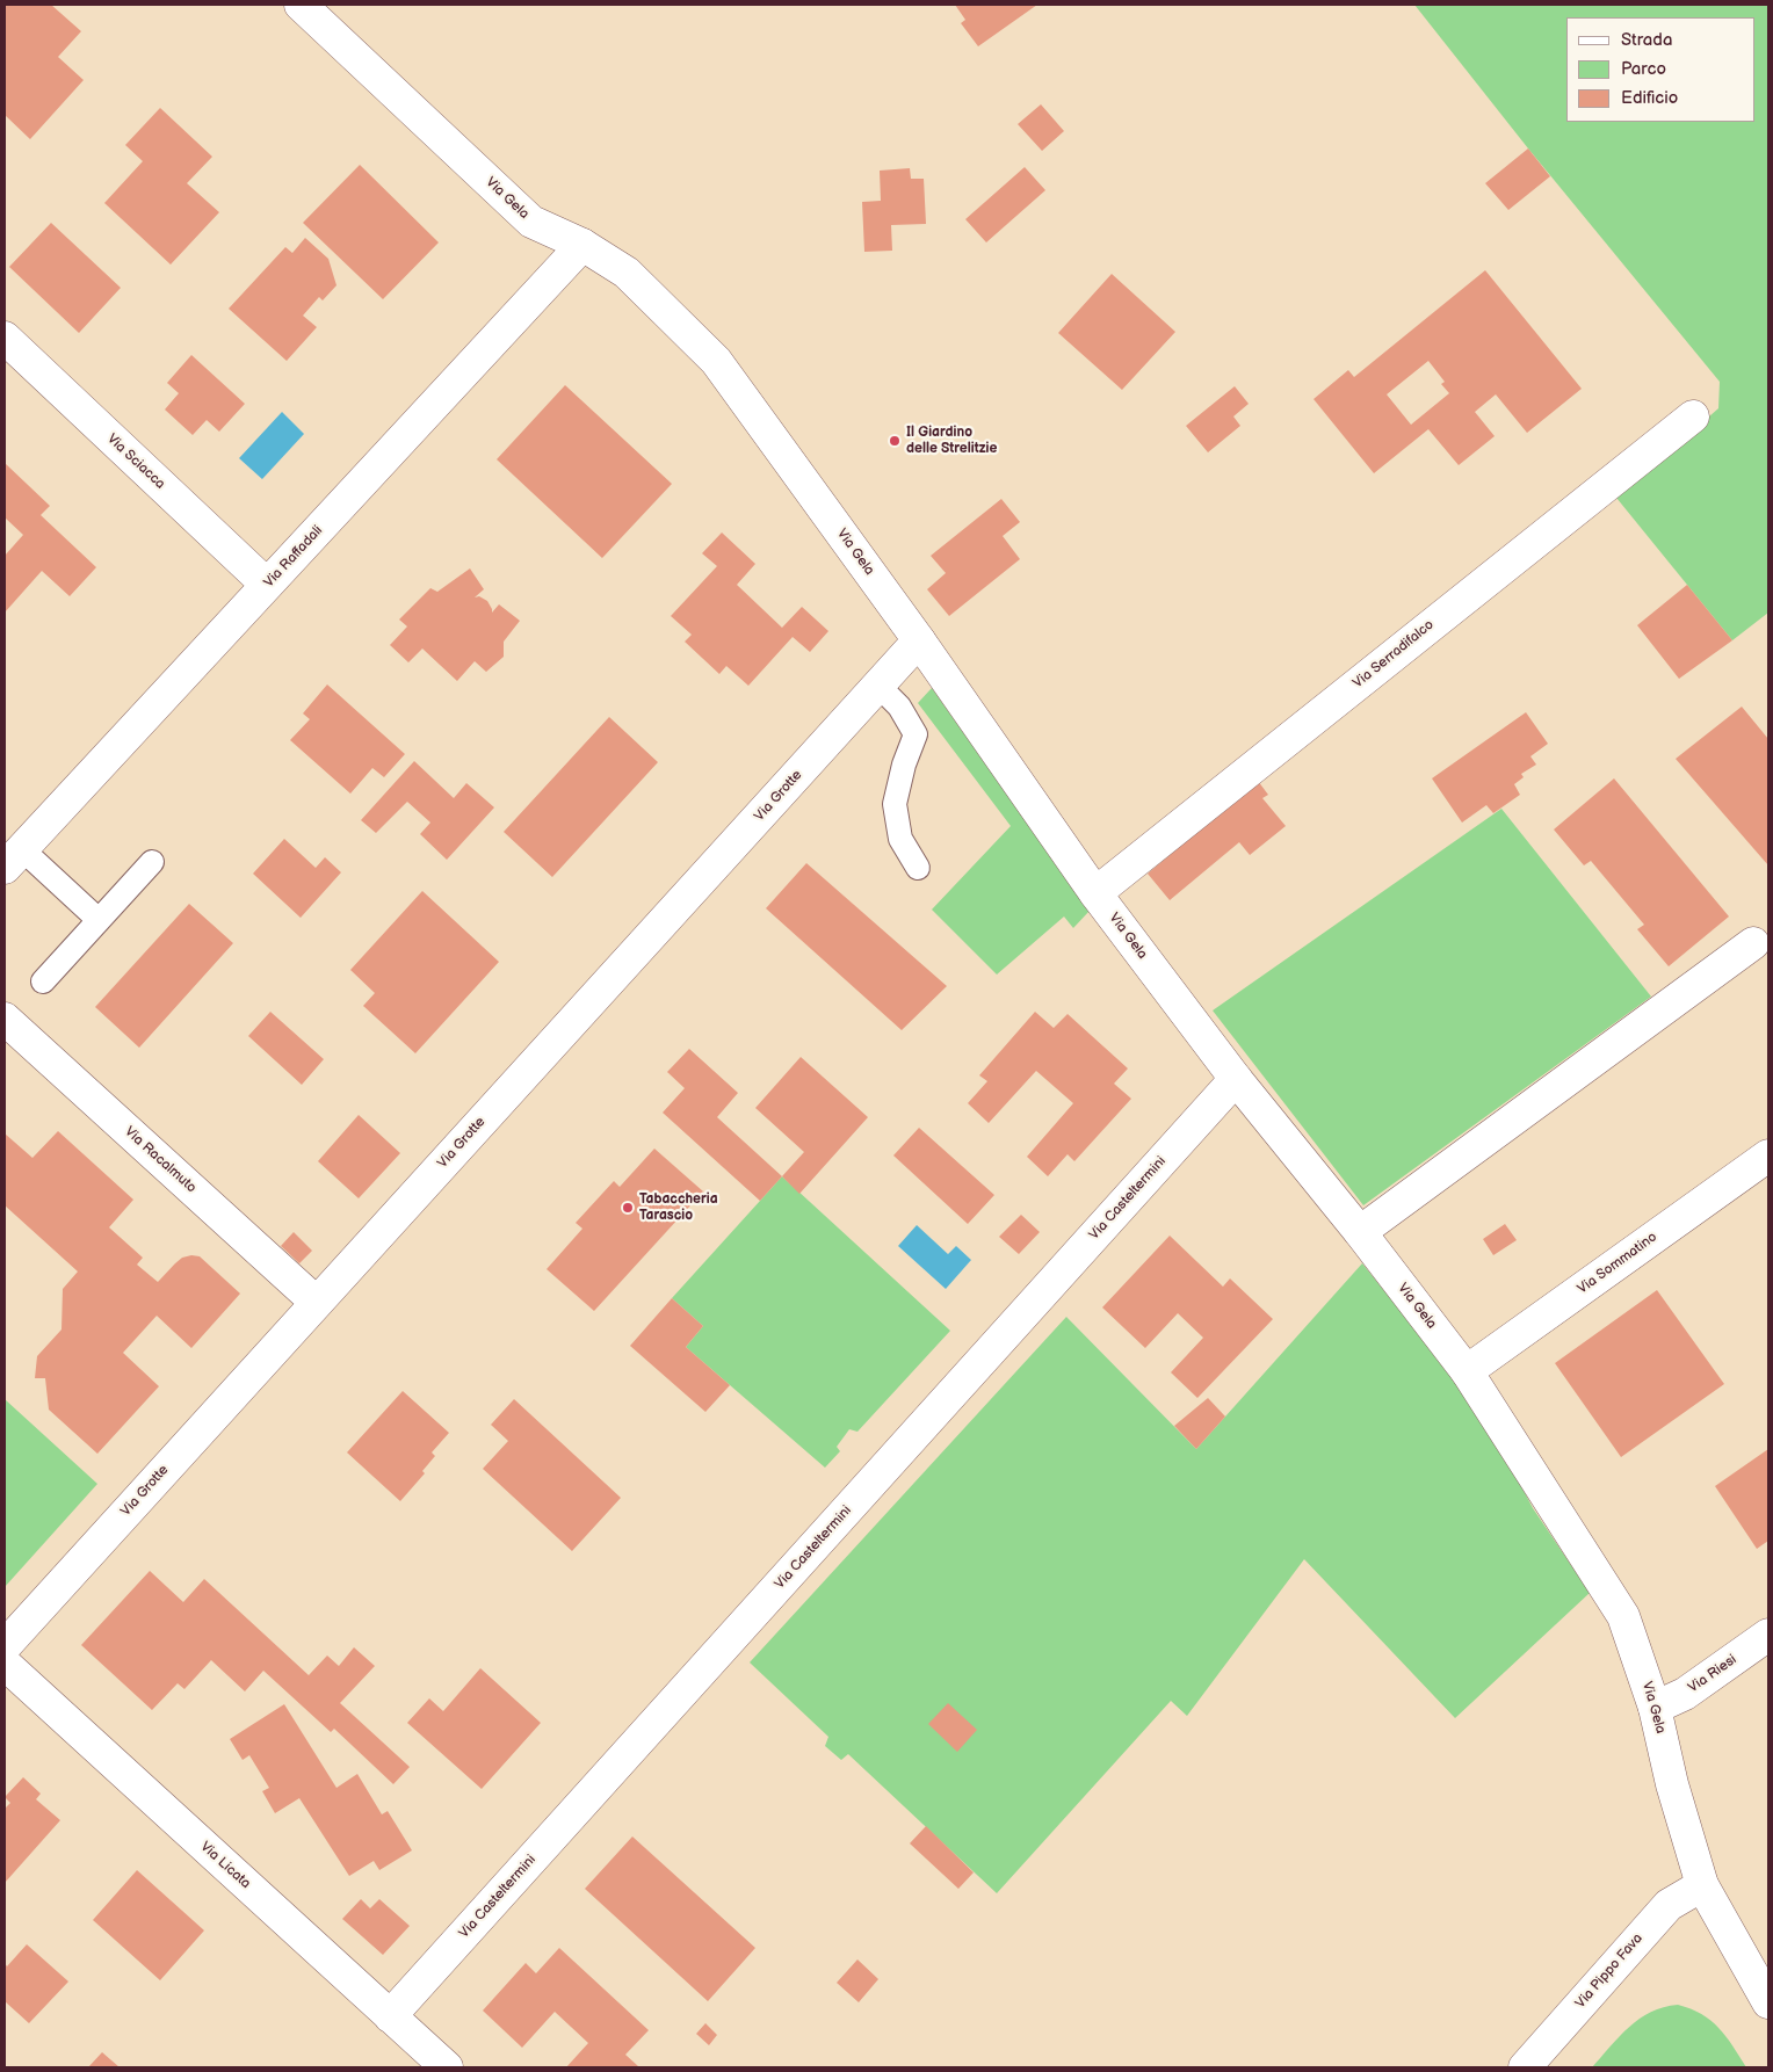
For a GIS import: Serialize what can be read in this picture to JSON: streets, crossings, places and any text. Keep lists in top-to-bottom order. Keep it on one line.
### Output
{"streets":{"street":["Via Gela","Via Sciacca","Via Raffadali","Via Serradifalco","Via Grotte","Via Racalmuto","Via Casteltermini","Via Sommatino","Via Riesi","Via Licata","Via Pippo Fava"]},"crossings":[["Via Gela","Via Raffadali"],["Via Gela","Via Serradifalco"],["Via Gela","Via Grotte"],["Via Gela","Via Casteltermini"],["Via Gela","Via Sommatino"],["Via Gela","Via Riesi"],["Via Gela","Via Pippo Fava"],["Via Sciacca","Via Raffadali"],["Via Grotte","Via Racalmuto"],["Via Casteltermini","Via Licata"]],"places":["Il Giardino delle Strelitzie","Tabaccheria Tarascio"],"legend":["Strada","Parco","Edificio"]}
